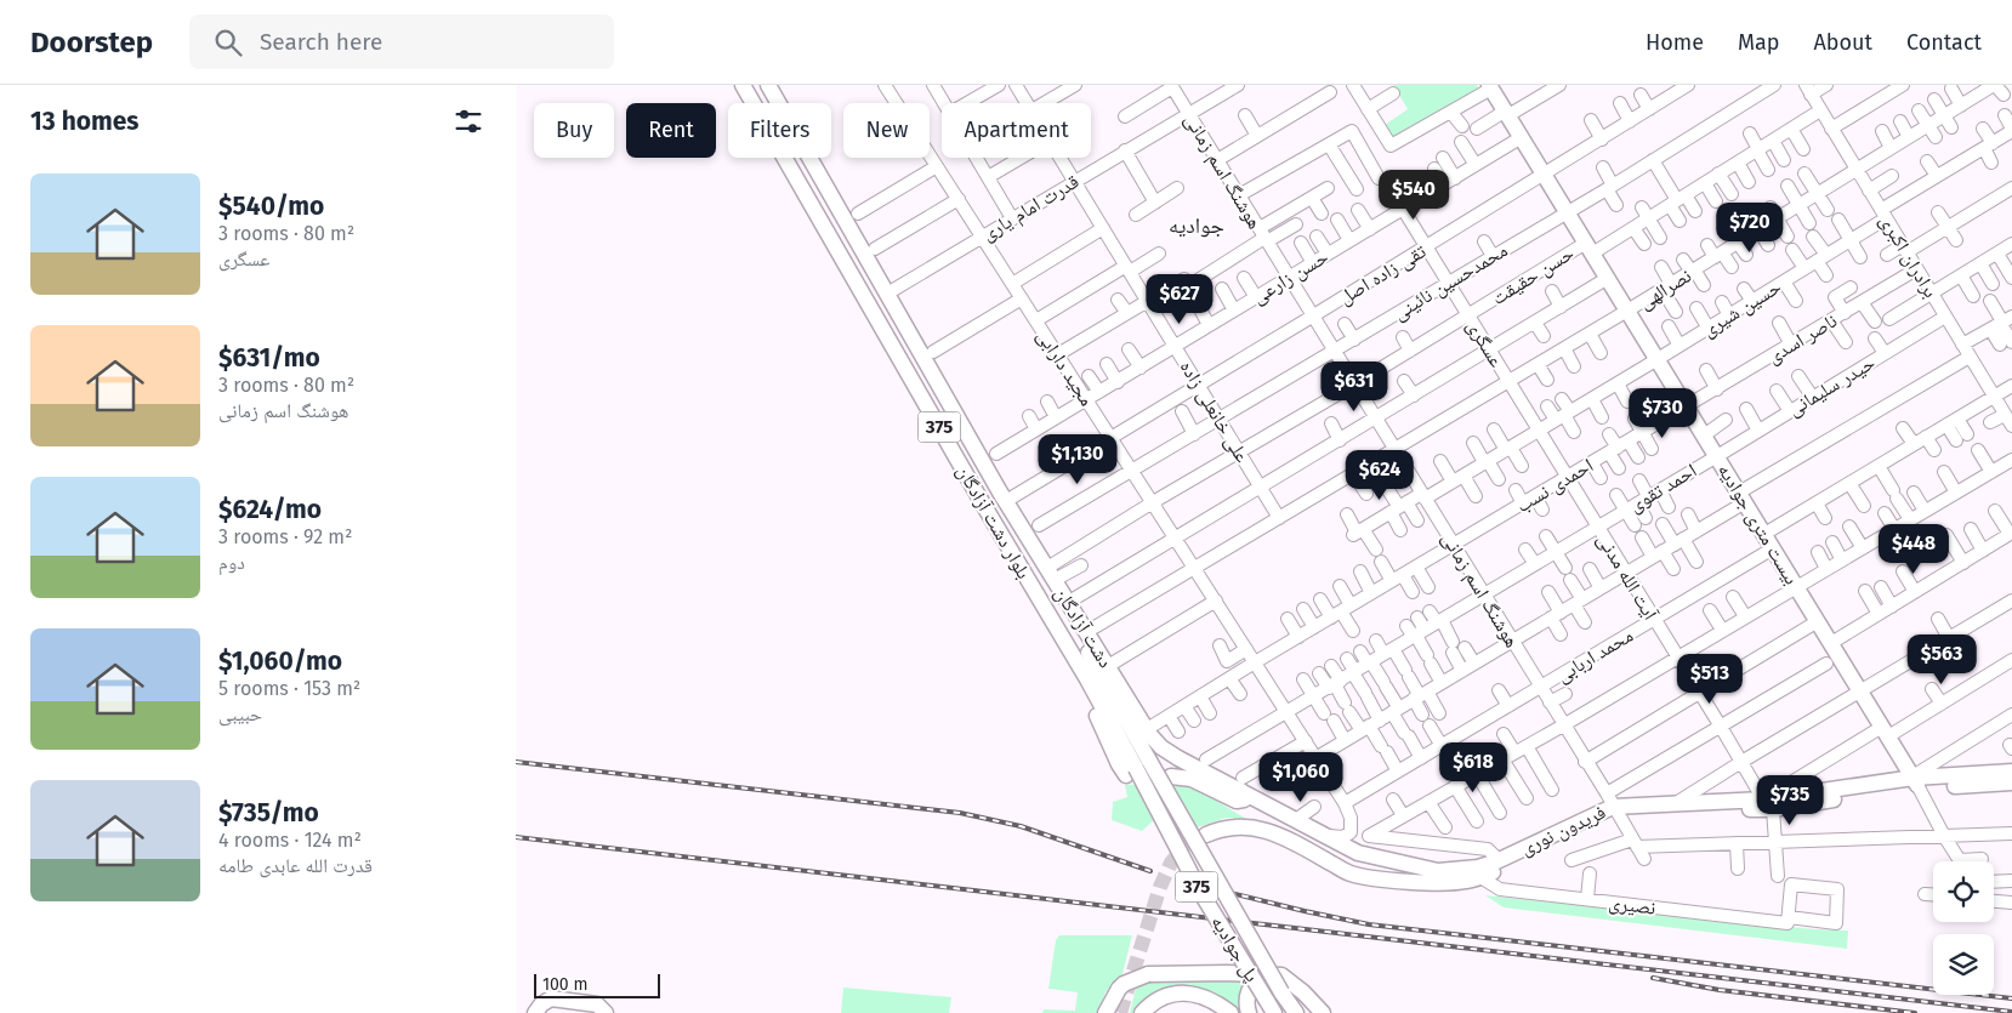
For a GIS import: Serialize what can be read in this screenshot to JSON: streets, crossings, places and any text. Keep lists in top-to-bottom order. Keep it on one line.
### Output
{"streets":{"main road":["375","بلوار دشت آزادگان","بیست متری جوادیه","دشت آزادگان","فریدون نوری","پل جوادیه"],"street":["هوشنگ اسم زمانی","قدرت امام یاری","برادران اکبری","تقی زاده اصل","حسن حقیقت","حسن زارعی","محمدحسین نائینی","نصرالهی","حسین شیری","ناصر اسدی","عسگری","مجید دارابی","حیدر سلیمانی","علی خانعلی زاده","احمدی نسب","احمد تقوی","آیت‌ الله مدنی","محمد اربابی","نصیری"]},"crossings":[["هوشنگ اسم زمانی","قدرت امام یاری"],["هوشنگ اسم زمانی","تقی زاده اصل"],["هوشنگ اسم زمانی","حسن حقیقت"],["هوشنگ اسم زمانی","حسن زارعی"],["هوشنگ اسم زمانی","محمدحسین نائینی"],["هوشنگ اسم زمانی","نصرالهی"],["هوشنگ اسم زمانی","حسین شیری"],["هوشنگ اسم زمانی","احمدی نسب"],["هوشنگ اسم زمانی","احمد تقوی"],["هوشنگ اسم زمانی","محمد اربابی"],["هوشنگ اسم زمانی","فریدون نوری"],["قدرت امام یاری","مجید دارابی"],["قدرت امام یاری","علی خانعلی زاده"],["قدرت امام یاری","بلوار دشت آزادگان"],["برادران اکبری","حسن حقیقت"],["برادران اکبری","نصرالهی"],["برادران اکبری","حسین شیری"],["برادران اکبری","ناصر اسدی"],["برادران اکبری","حیدر سلیمانی"],["تقی زاده اصل","عسگری"],["تقی زاده اصل","مجید دارابی"],["تقی زاده اصل","علی خانعلی زاده"],["تقی زاده اصل","بلوار دشت آزادگان"],["تقی زاده اصل","بیست متری جوادیه"],["تقی زاده اصل","دشت آزادگان"],["حسن حقیقت","عسگری"],["حسن حقیقت","مجید دارابی"],["حسن حقیقت","علی خانعلی زاده"],["حسن حقیقت","بیست متری جوادیه"],["حسن حقیقت","دشت آزادگان"],["حسن زارعی","عسگری"],["حسن زارعی","مجید دارابی"],["حسن زارعی","علی خانعلی زاده"],["حسن زارعی","بیست متری جوادیه"],["محمدحسین نائینی","عسگری"],["محمدحسین نائینی","مجید دارابی"],["محمدحسین نائینی","علی خانعلی زاده"],["محمدحسین نائینی","بیست متری جوادیه"],["نصرالهی","عسگری"],["نصرالهی","مجید دارابی"],["نصرالهی","علی خانعلی زاده"],["نصرالهی","بیست متری جوادیه"],["حسین شیری","عسگری"],["حسین شیری","بیست متری جوادیه"],["ناصر اسدی","احمدی نسب"],["ناصر اسدی","بیست متری جوادیه"],["عسگری","احمدی نسب"],["عسگری","آیت‌ الله مدنی"],["مجید دارابی","احمدی نسب"],["مجید دارابی","احمد تقوی"],["مجید دارابی","محمد اربابی"],["حیدر سلیمانی","احمد تقوی"],["حیدر سلیمانی","بیست متری جوادیه"],["احمدی نسب","بیست متری جوادیه"],["احمدی نسب","آیت‌ الله مدنی"],["احمدی نسب","دشت آزادگان"],["احمدی نسب","فریدون نوری"],["احمد تقوی","بیست متری جوادیه"],["احمد تقوی","آیت‌ الله مدنی"],["بلوار دشت آزادگان","دشت آزادگان"],["بلوار دشت آزادگان","پل جوادیه"],["بیست متری جوادیه","محمد اربابی"],["بیست متری جوادیه","فریدون نوری"],["آیت‌ الله مدنی","محمد اربابی"],["آیت‌ الله مدنی","فریدون نوری"],["دشت آزادگان","فریدون نوری"],["فریدون نوری","نصیری"]],"districts":["جوادیه"],"scale_bar":"100 m","page":{"header":"Doorstep","search":"Search here","nav":["Home","Map","About","Contact"],"heading":"13 homes","chip":["Buy","Rent","Filters","New","Apartment"],"list":[{"name":"$540/mo","note":"3 rooms · 80 m² · عسگری"},{"name":"$631/mo","note":"3 rooms · 80 m² · هوشنگ اسم زمانی"},{"name":"$624/mo","note":"3 rooms · 92 m² · دوم"},{"name":"$1,060/mo","note":"5 rooms · 153 m² · حبیبی"},{"name":"$735/mo","note":"4 rooms · 124 m² · قدرت الله عابدی طامه"}],"price":["$540","$720","$627","$631","$730","$1,130","$624","$448","$563","$513","$618","$1,060","$735"],"scale":"100 m"}}
